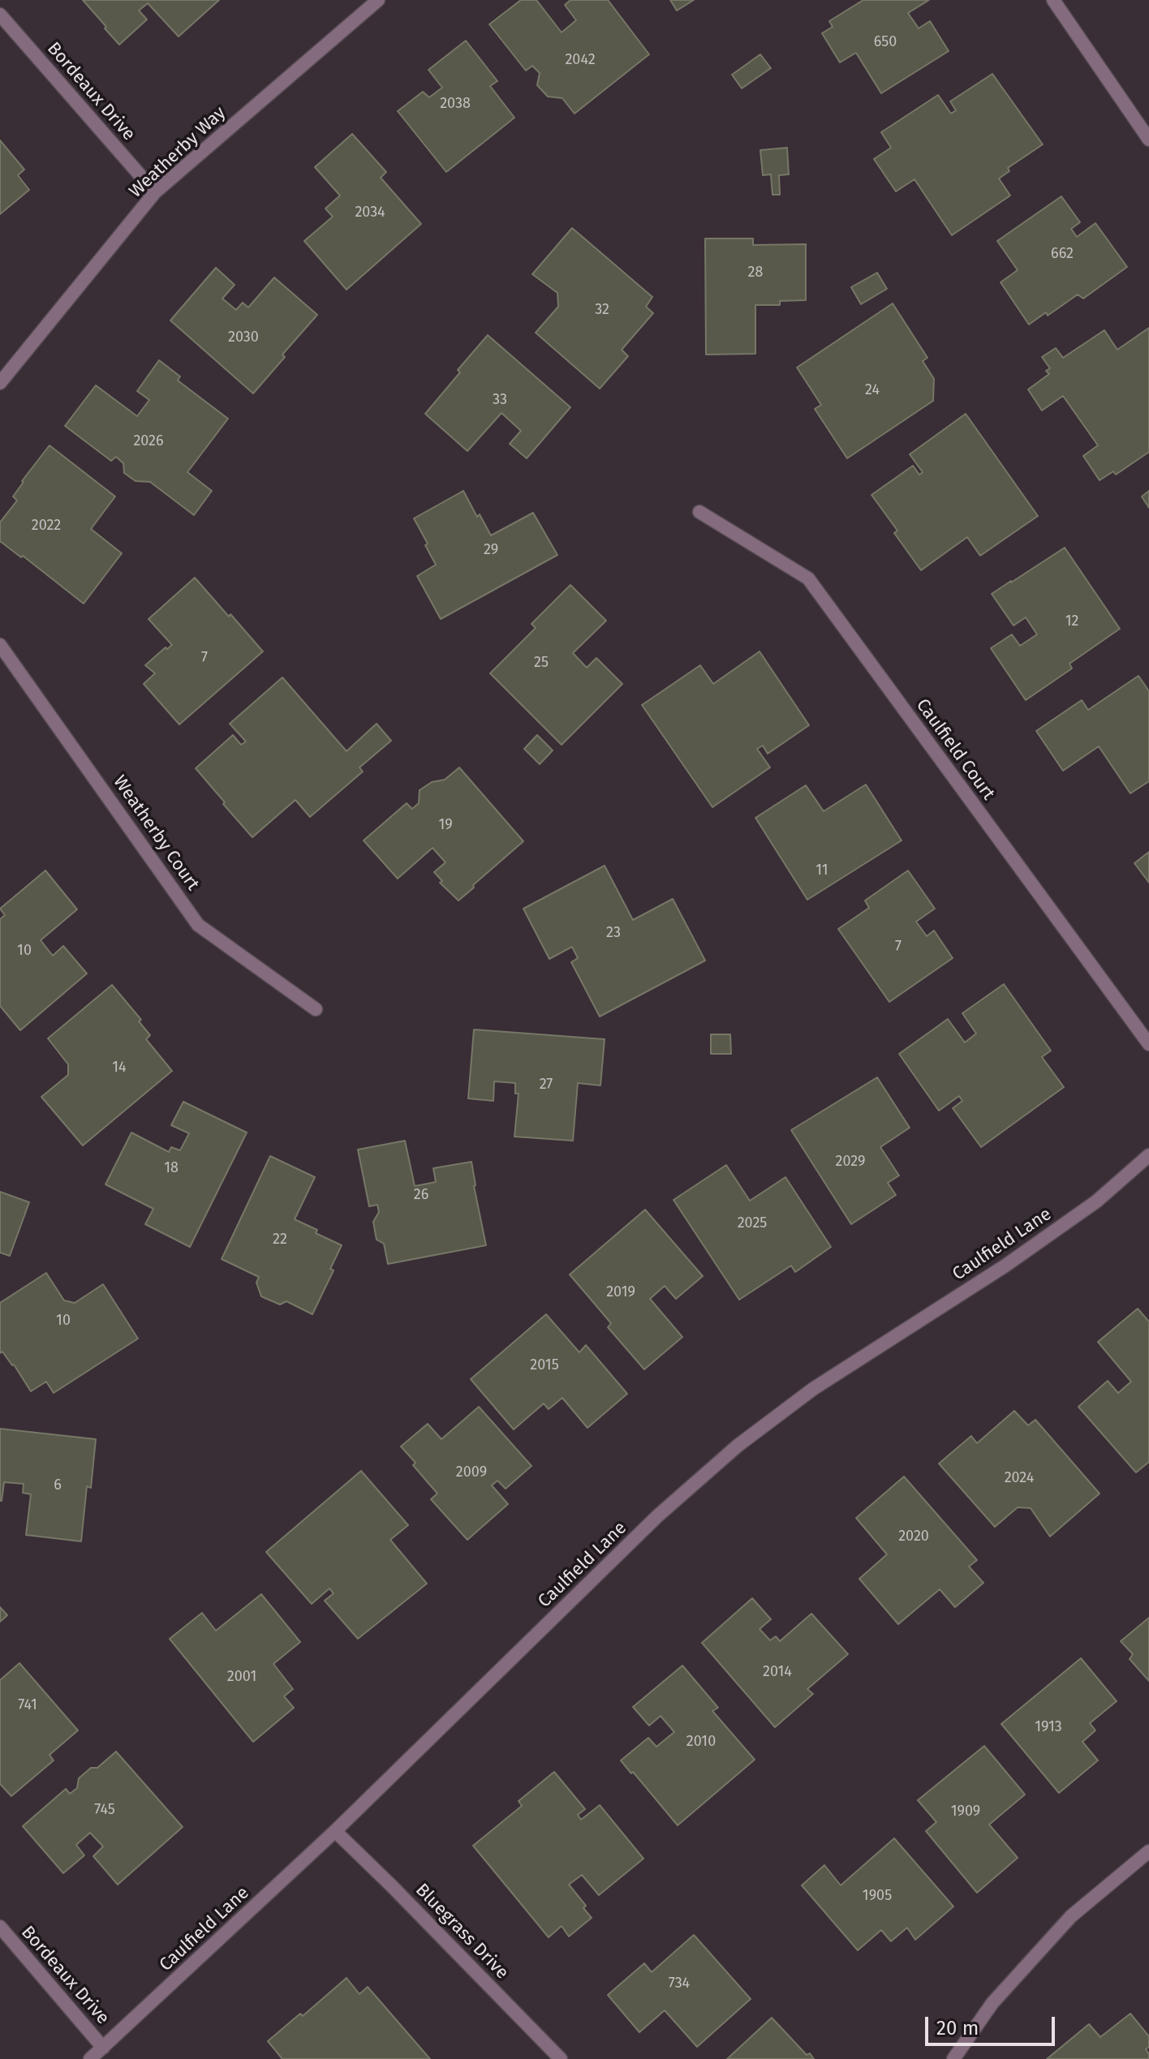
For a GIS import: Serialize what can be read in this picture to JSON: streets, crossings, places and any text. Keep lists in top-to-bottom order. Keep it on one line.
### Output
{"streets":{"street":["Bordeaux Drive","Weatherby Way","Caulfield Court","Weatherby Court","Caulfield Lane","Bluegrass Drive"]},"crossings":[["Bordeaux Drive","Weatherby Way"],["Bordeaux Drive","Caulfield Lane"],["Caulfield Lane","Bluegrass Drive"]],"house_numbers":["650","2042","2038","2034","662","28","32","2030","24","33","2026","2022","29","12","7","25","19","11","23","7","10","14","27","2029","18","26","2025","22","2019","10","2015","2009","2024","6","2020","2014","2001","741","1913","2010","745","1909","1905","734"],"scale_bar":"20 m"}
